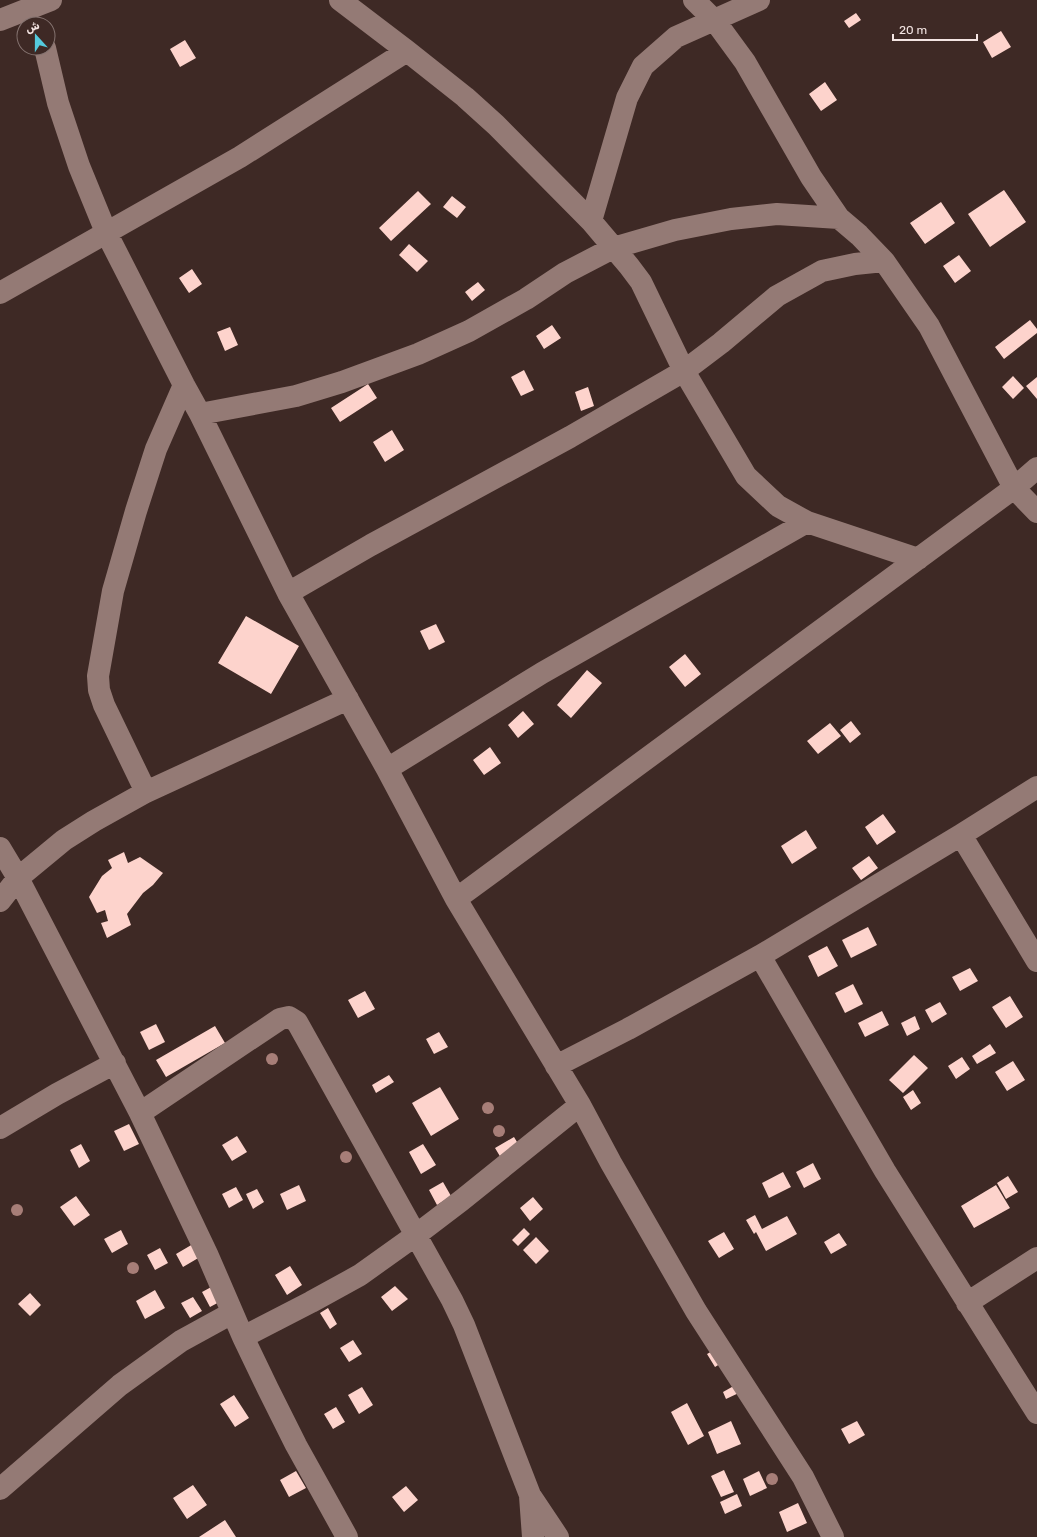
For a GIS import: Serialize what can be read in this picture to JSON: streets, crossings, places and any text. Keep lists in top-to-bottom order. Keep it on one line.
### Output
{"scale_bar":"20 m","north":"top"}
